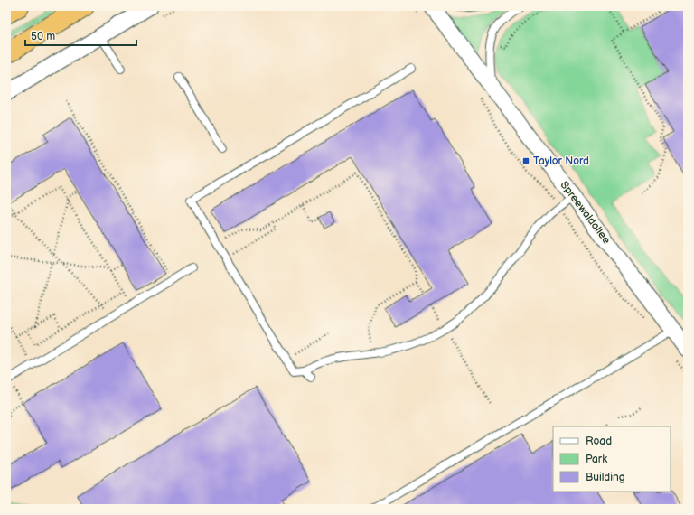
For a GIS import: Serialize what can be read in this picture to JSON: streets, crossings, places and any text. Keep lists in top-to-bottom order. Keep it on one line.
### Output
{"streets":{"street":["Spreewaldallee"]},"places":{"transit":["Taylor Nord"]},"legend":["Road","Park","Building"],"scale_bar":"50 m"}
